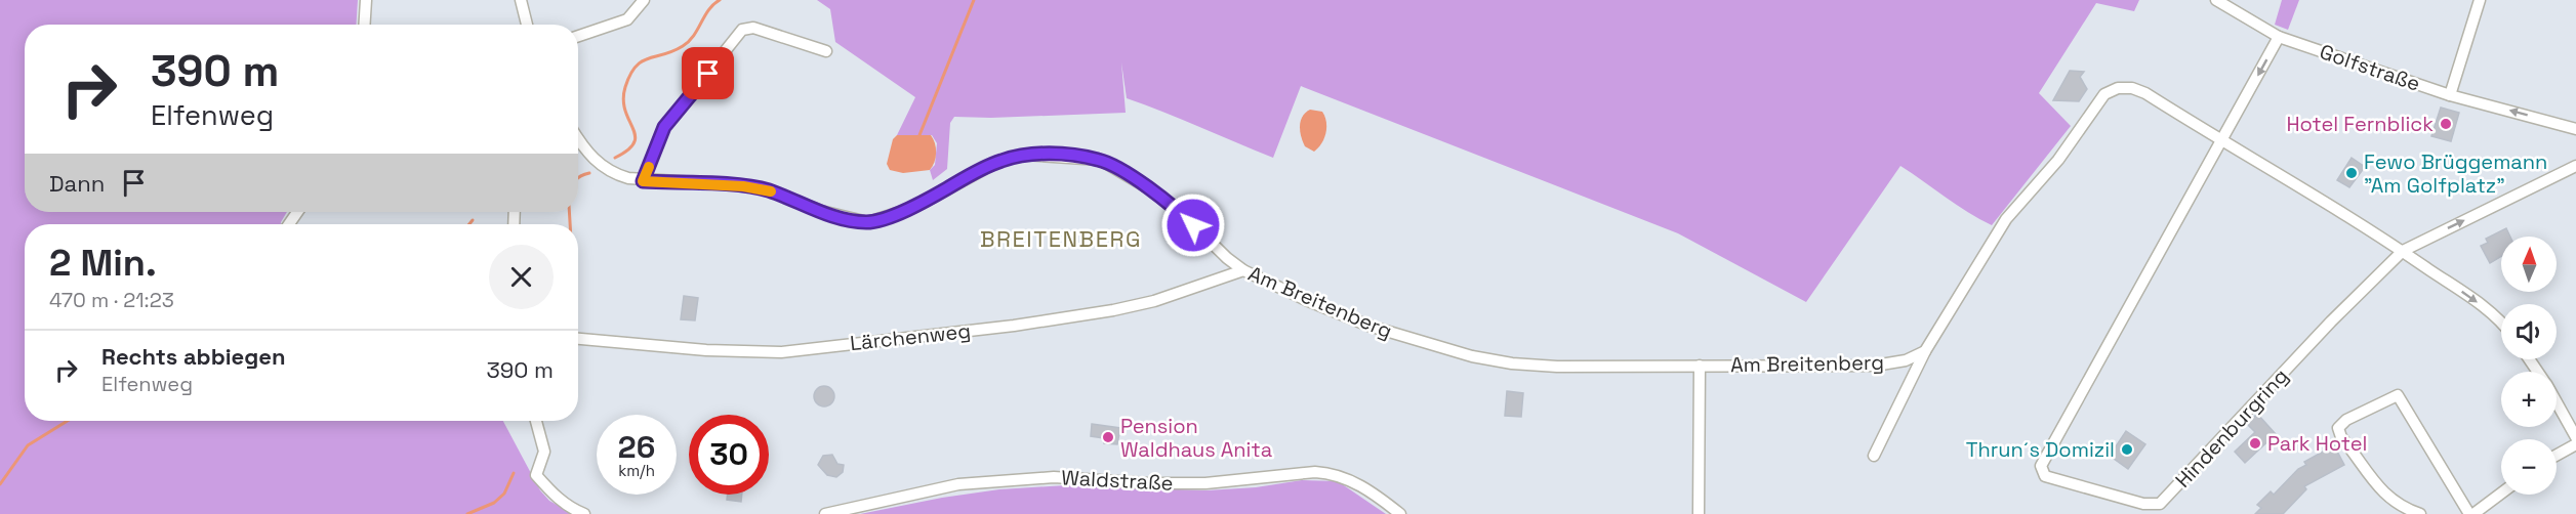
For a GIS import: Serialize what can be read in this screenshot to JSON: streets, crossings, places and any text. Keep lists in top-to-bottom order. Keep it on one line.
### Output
{"streets":{"street":["Golfstraße","Am Breitenberg","Lärchenweg","Hindenburgring","Waldstraße"]},"crossings":[["Am Breitenberg","Lärchenweg"],["Am Breitenberg","Hindenburgring"]],"districts":["BREITENBERG"],"places":["Hotel Fernblick","Fewo Brüggemann \"Am Golfplatz\"","Pension Waldhaus Anita","Park Hotel","Thrun´s Domizil"],"north":"top","page":{"turn":["390 m","Elfenweg"],"then":"Dann","heading":["2 Min.","470 m · 21:23"],"map_buttons":["+","−"],"list":[{"name":"Rechts abbiegen","note":"Elfenweg","value":"390 m"}],"speed":"26 km/h","limit":"30"}}
